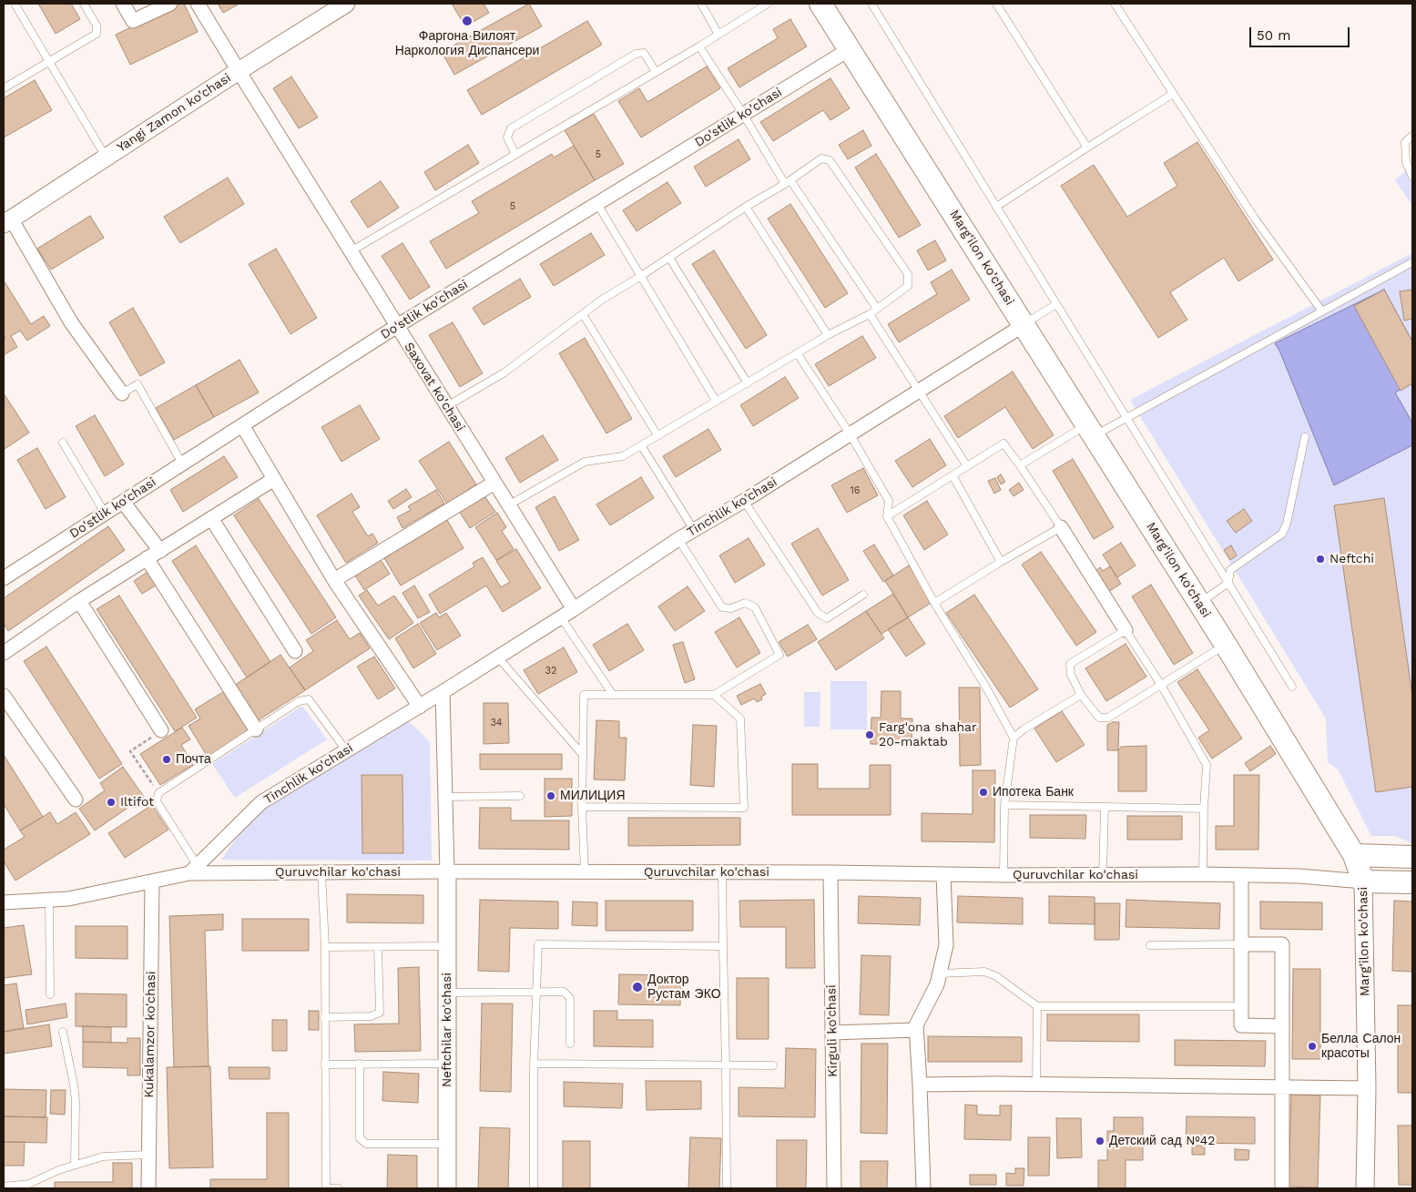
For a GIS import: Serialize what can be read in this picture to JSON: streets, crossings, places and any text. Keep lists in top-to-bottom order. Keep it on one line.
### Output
{"streets":{"main road":["Marg'ilon ko'chasi","Quruvchilar ko'chasi"],"street":["Yangi Zamon ko'chasi","Do'stlik ko'chasi","Saxovat ko'chasi","Tinchlik ko'chasi","Neftchilar ko'chasi","Kirguli ko'chasi","Kukalamzor ko'chasi"]},"crossings":[["Yangi Zamon ko'chasi","Saxovat ko'chasi"],["Do'stlik ko'chasi","Marg'ilon ko'chasi"],["Do'stlik ko'chasi","Saxovat ko'chasi"],["Marg'ilon ko'chasi","Tinchlik ko'chasi"],["Marg'ilon ko'chasi","Quruvchilar ko'chasi"],["Saxovat ko'chasi","Tinchlik ko'chasi"],["Tinchlik ko'chasi","Quruvchilar ko'chasi"],["Quruvchilar ko'chasi","Neftchilar ko'chasi"],["Quruvchilar ko'chasi","Kirguli ko'chasi"],["Quruvchilar ko'chasi","Kukalamzor ko'chasi"]],"places":["Фаргона Вилоят Наркология Диспансери","Neftchi","Farg'ona shahar 20-maktab","Почта","Ипотека Банк","МИЛИЦИЯ","Iltifot","Доктор Рустам ЭКО","Белла Салон красоты","Детский сад №42"],"house_numbers":["5","5","16","32","34"],"scale_bar":"50 m"}
